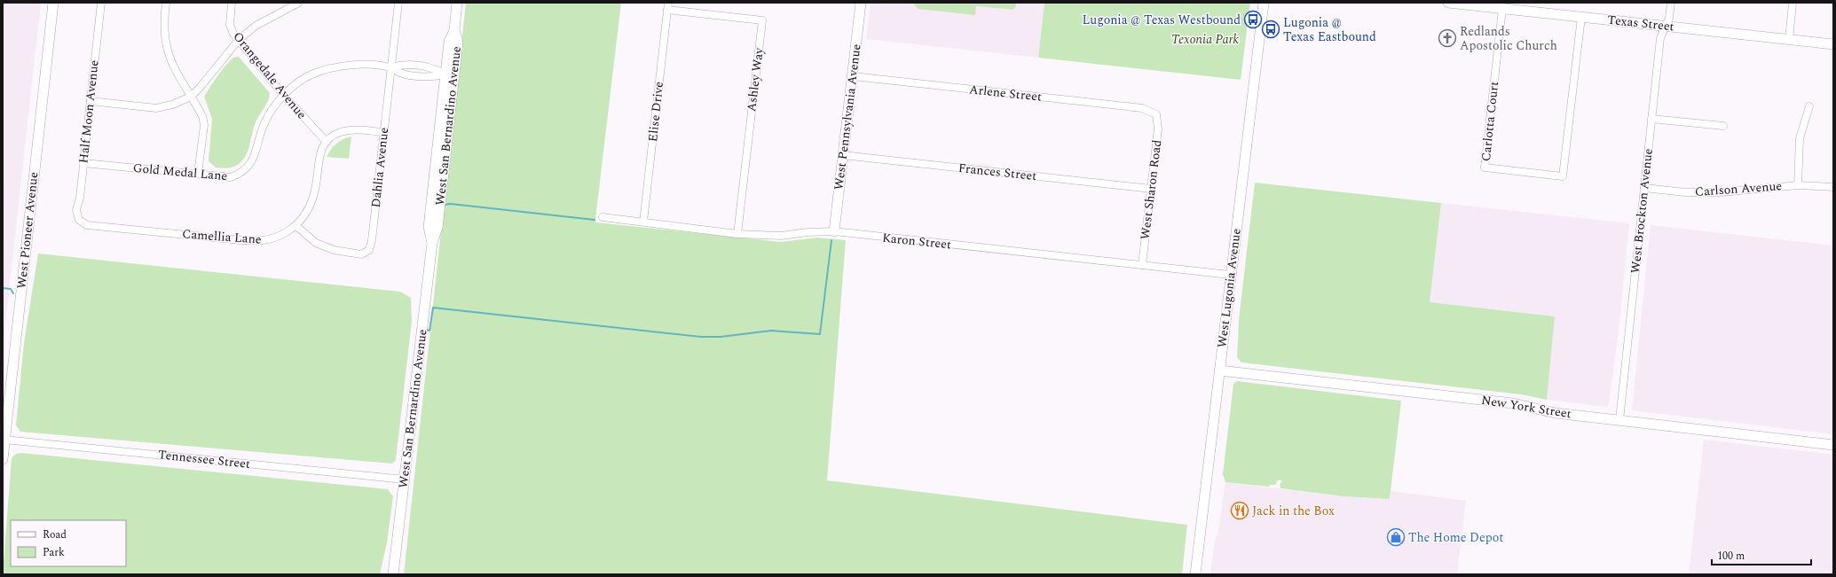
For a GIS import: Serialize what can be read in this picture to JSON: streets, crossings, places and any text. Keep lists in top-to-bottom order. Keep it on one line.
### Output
{"streets":{"street":["Texas Street","Orangedale Avenue","Ashley Way","Arlene Street","Half Moon Avenue","Elise Drive","West Pennsylvania Avenue","Carlotta Court","West San Bernardino Avenue","Dahlia Avenue","Gold Medal Lane","Frances Street","Carlson Avenue","West Sharon Road","West Brockton Avenue","West Pioneer Avenue","Camellia Lane","Karon Street","West Lugonia Avenue","New York Street","Tennessee Street"]},"crossings":[["Texas Street","Carlotta Court"],["Texas Street","West Brockton Avenue"],["Orangedale Avenue","Gold Medal Lane"],["Orangedale Avenue","Camellia Lane"],["Ashley Way","Elise Drive"],["Ashley Way","Karon Street"],["Arlene Street","West Pennsylvania Avenue"],["Arlene Street","West Sharon Road"],["Half Moon Avenue","Gold Medal Lane"],["Half Moon Avenue","Camellia Lane"],["Elise Drive","Karon Street"],["West Pennsylvania Avenue","Frances Street"],["West Pennsylvania Avenue","Karon Street"],["West San Bernardino Avenue","Gold Medal Lane"],["West San Bernardino Avenue","Tennessee Street"],["Dahlia Avenue","Gold Medal Lane"],["Dahlia Avenue","Camellia Lane"],["Frances Street","West Sharon Road"],["Carlson Avenue","West Brockton Avenue"],["West Sharon Road","Karon Street"],["West Brockton Avenue","New York Street"],["West Pioneer Avenue","Tennessee Street"],["Karon Street","West Lugonia Avenue"],["West Lugonia Avenue","New York Street"]],"parks":["Texonia Park"],"places":{"bus stop":["Lugonia @ Texas Westbound","Lugonia @ Texas Eastbound"],"church":["Redlands Apostolic Church"],"restaurant":["Jack in the Box"],"shop":["The Home Depot"]},"legend":["Road","Park"],"scale_bar":"100 m"}
